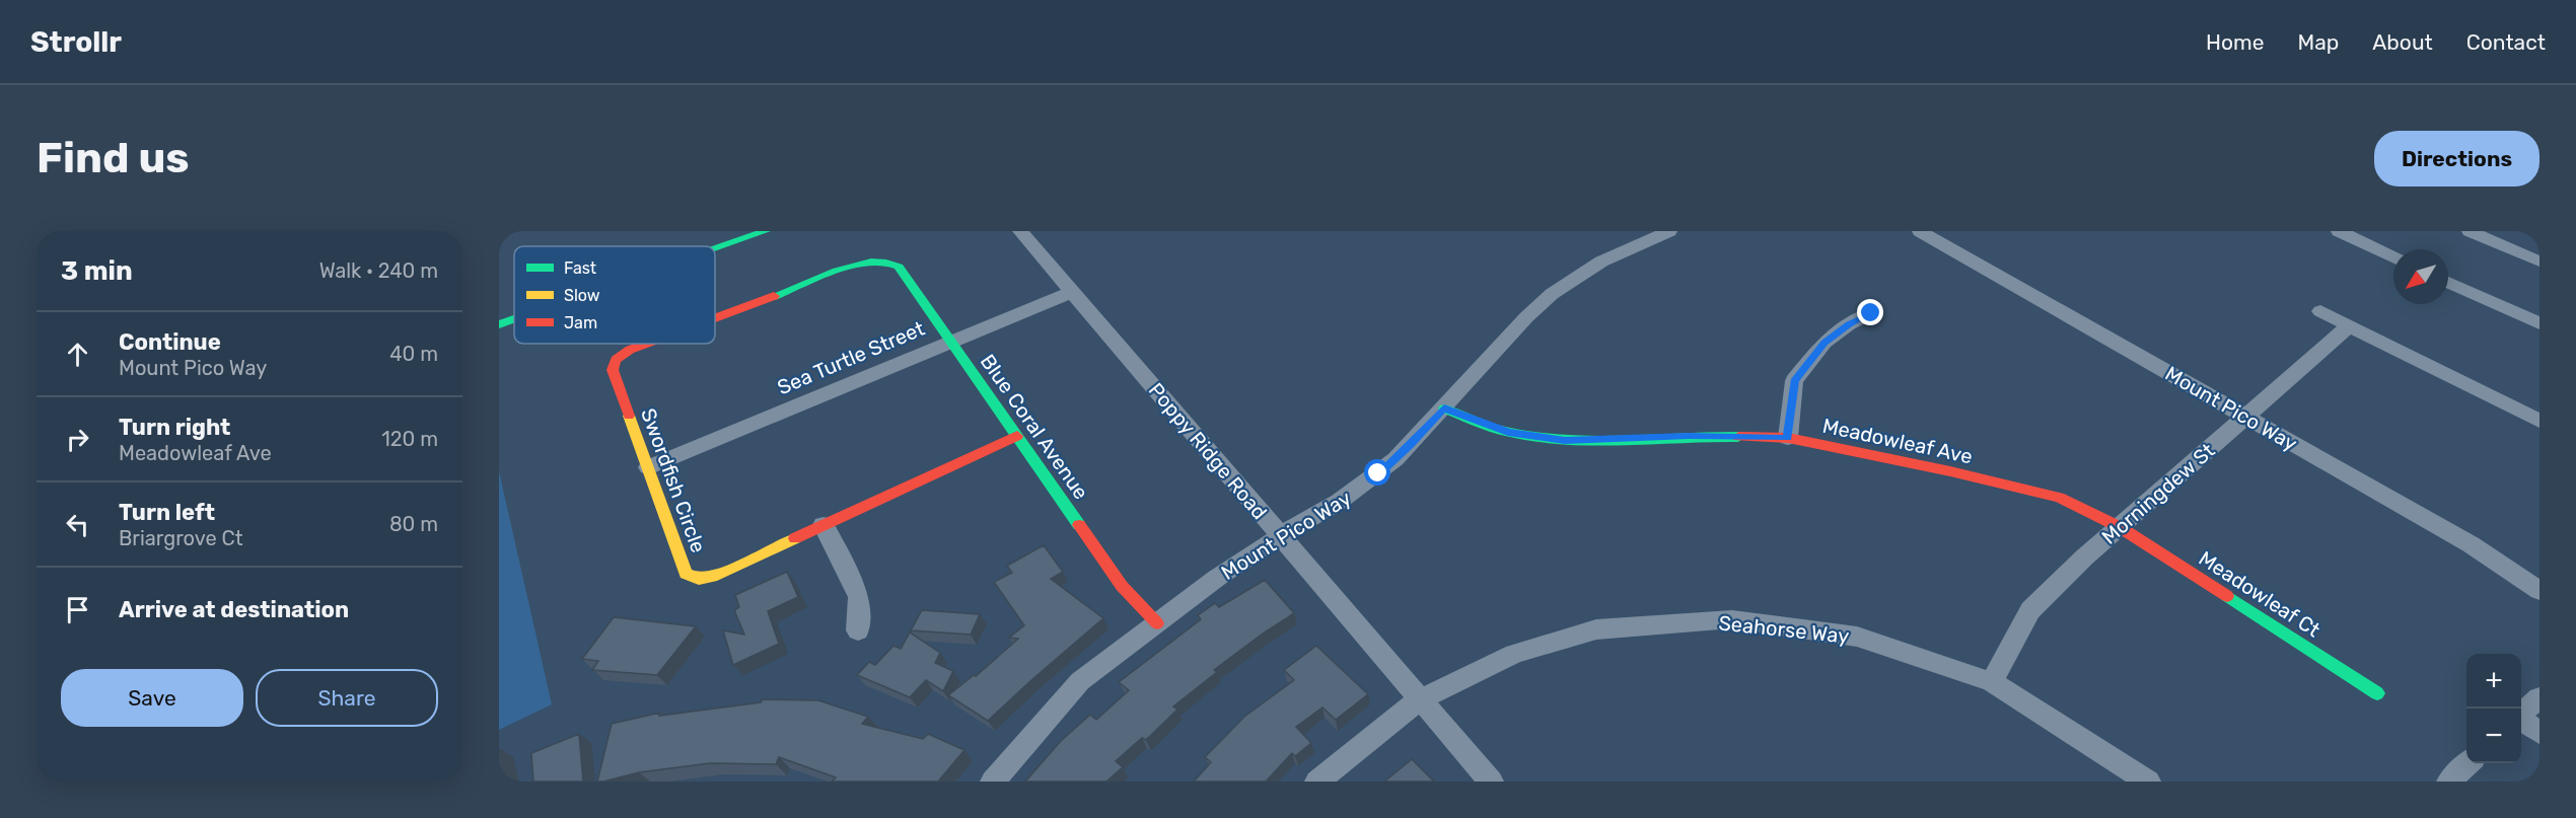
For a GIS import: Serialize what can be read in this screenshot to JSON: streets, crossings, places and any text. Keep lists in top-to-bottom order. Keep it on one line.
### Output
{"streets":{"street":["Sea Turtle Street","Mount Pico Way","Blue Coral Avenue","Meadowleaf Ave","Poppy Ridge Road","Swordfish Circle","Morningdew St","Meadowleaf Ct","Seahorse Way"]},"crossings":[["Sea Turtle Street","Blue Coral Avenue"],["Sea Turtle Street","Poppy Ridge Road"],["Sea Turtle Street","Swordfish Circle"],["Mount Pico Way","Blue Coral Avenue"],["Mount Pico Way","Meadowleaf Ave"],["Mount Pico Way","Poppy Ridge Road"],["Mount Pico Way","Morningdew St"],["Blue Coral Avenue","Swordfish Circle"],["Meadowleaf Ave","Morningdew St"],["Meadowleaf Ave","Meadowleaf Ct"],["Poppy Ridge Road","Seahorse Way"],["Morningdew St","Meadowleaf Ct"],["Morningdew St","Seahorse Way"]],"legend":["Fast","Slow","Jam"],"north":"bottom left","page":{"header":"Strollr","nav":["Home","Map","About","Contact"],"buttons":["Directions",["Save","Share"]],"title":"Find us","heading":["3 min","Walk · 240 m"],"list":[["Continue","Mount Pico Way","40 m"],["Turn right","Meadowleaf Ave","120 m"],["Turn left","Briargrove Ct","80 m"],"Arrive at destination"],"map_buttons":["+","−"]}}
